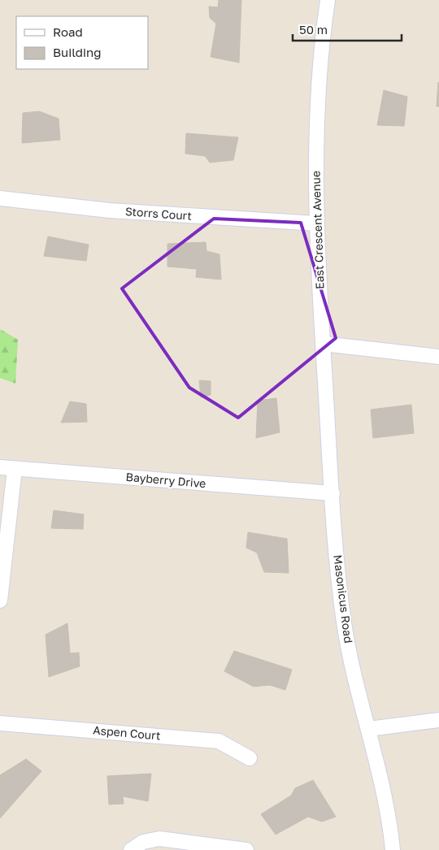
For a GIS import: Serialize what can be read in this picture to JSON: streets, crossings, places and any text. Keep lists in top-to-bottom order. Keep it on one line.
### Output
{"streets":{"street":["Storrs Court","East Crescent Avenue","Bayberry Drive","Masonicus Road","Aspen Court"]},"crossings":[["Storrs Court","East Crescent Avenue"],["East Crescent Avenue","Masonicus Road"],["Bayberry Drive","Masonicus Road"]],"legend":["Road","Building"],"scale_bar":"50 m"}
